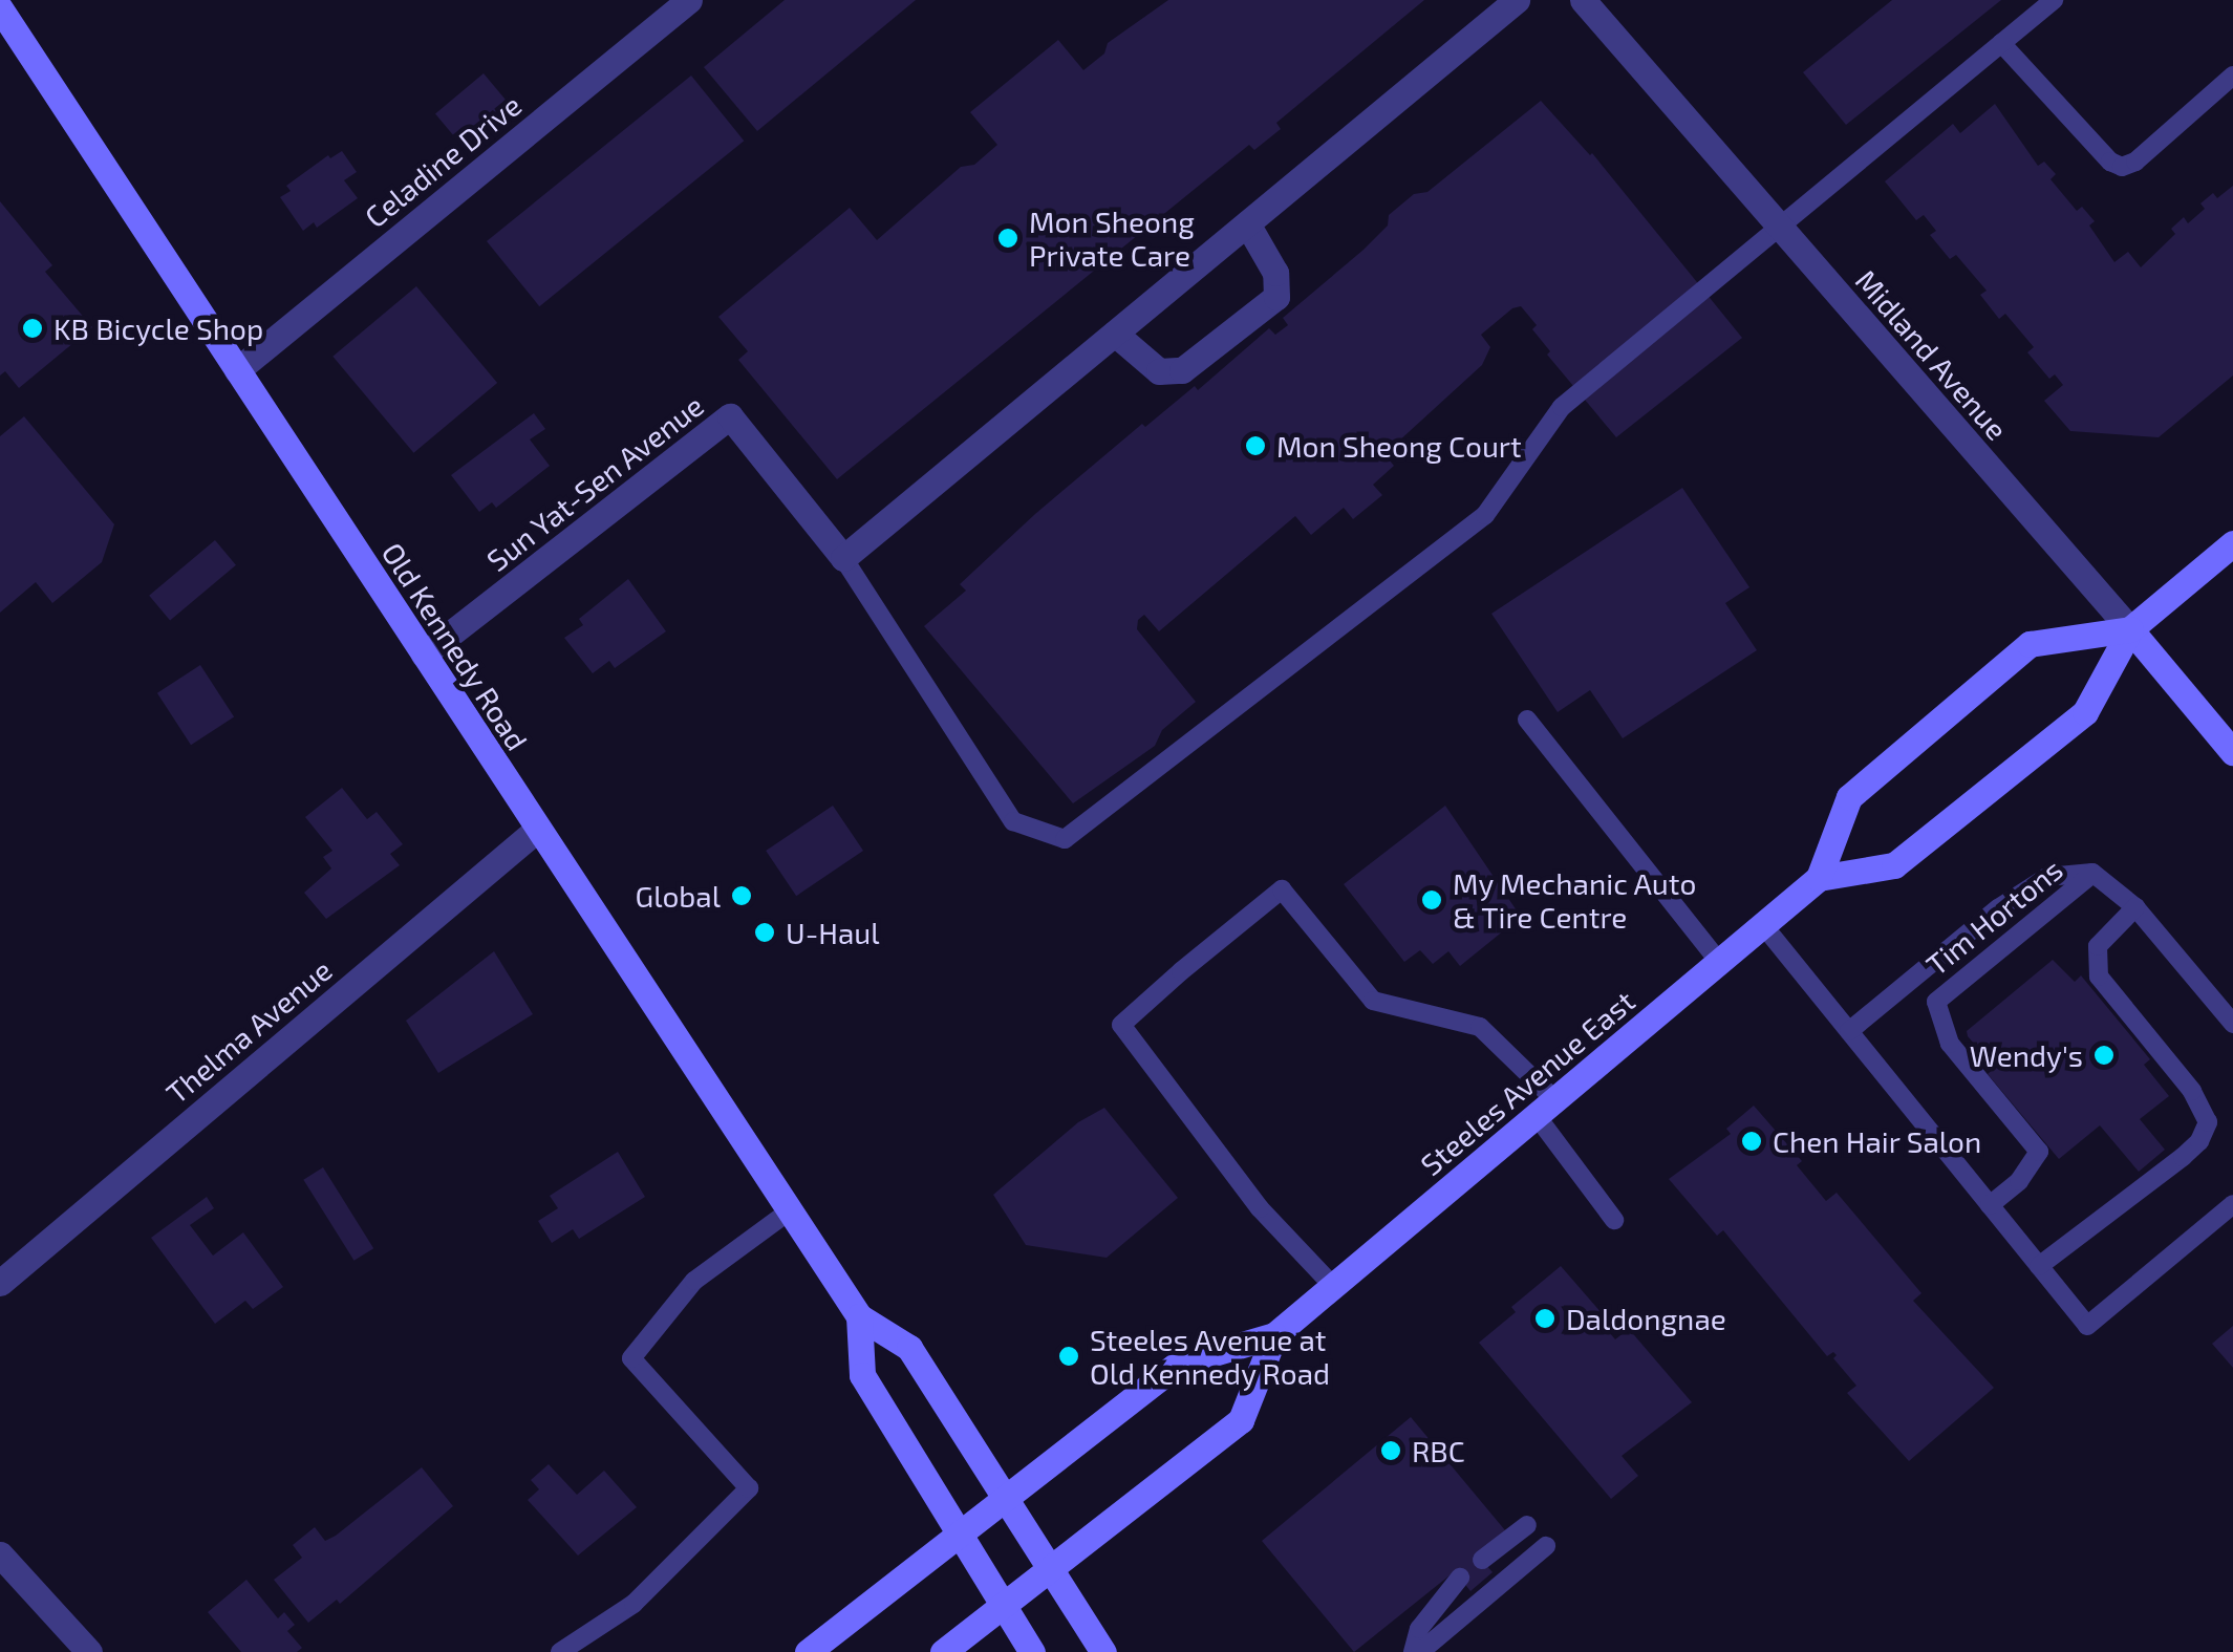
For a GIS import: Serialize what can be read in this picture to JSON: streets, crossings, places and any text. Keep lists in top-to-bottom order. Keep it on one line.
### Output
{"streets":{"main road":["Midland Avenue","Old Kennedy Road","Steeles Avenue East"],"street":["Celadine Drive","Sun Yat-Sen Avenue","Thelma Avenue"],"lane":["Tim Hortons"]},"crossings":[["Celadine Drive","Old Kennedy Road"],["Midland Avenue","Steeles Avenue East"],["Sun Yat-Sen Avenue","Old Kennedy Road"],["Old Kennedy Road","Thelma Avenue"],["Old Kennedy Road","Steeles Avenue East"]],"places":["Mon Sheong Private Care","KB Bicycle Shop","Mon Sheong Court","Global","My Mechanic Auto & Tire Centre","U-Haul","Wendy's","Chen Hair Salon","Daldongnae","Steeles Avenue at Old Kennedy Road","RBC"]}
